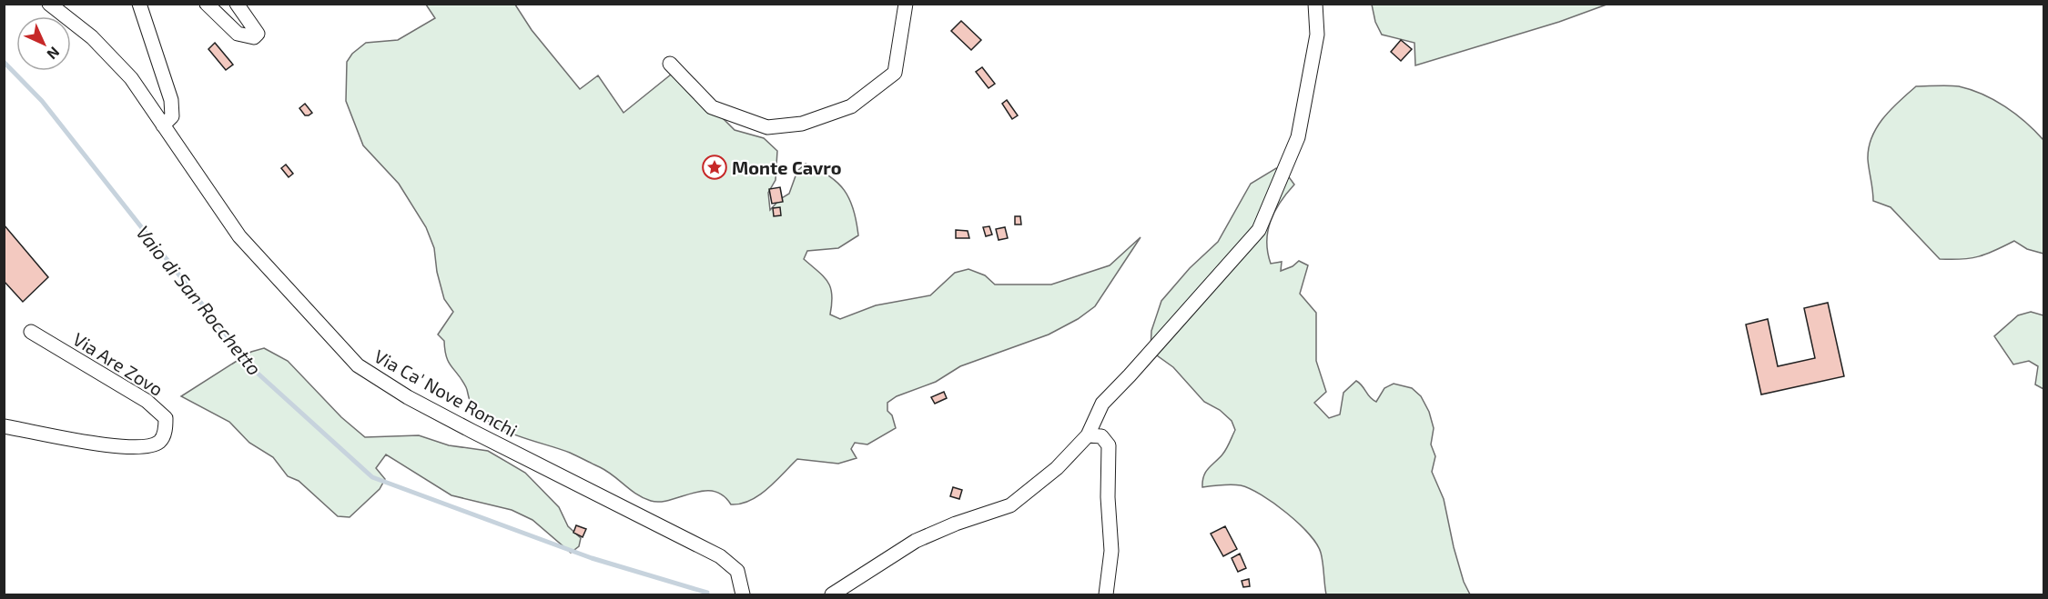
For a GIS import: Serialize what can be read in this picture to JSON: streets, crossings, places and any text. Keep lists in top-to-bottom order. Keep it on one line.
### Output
{"streets":{"street":["Via Are Zovo","Via Ca' Nove Ronchi"]},"water":["Vaio di San Rocchetto"],"places":{"place":["Monte Cavro"]},"north":"bottom right"}
